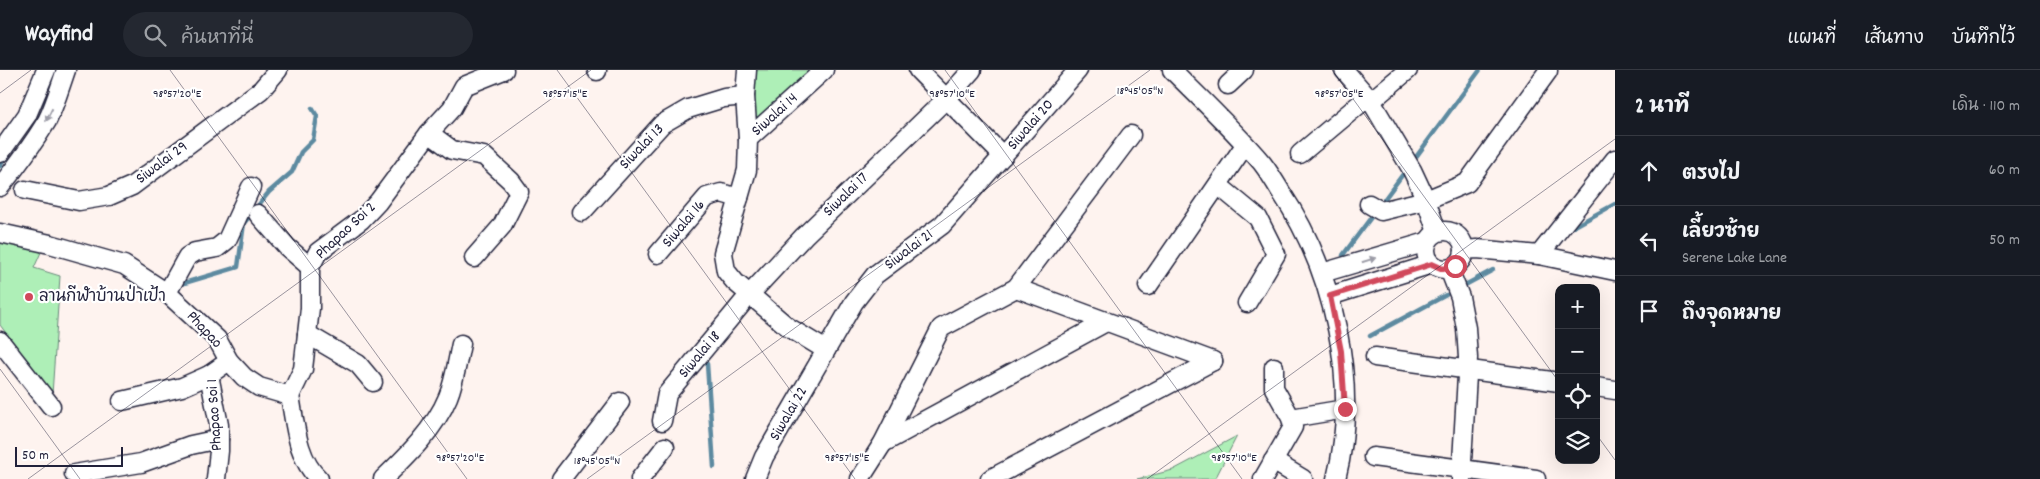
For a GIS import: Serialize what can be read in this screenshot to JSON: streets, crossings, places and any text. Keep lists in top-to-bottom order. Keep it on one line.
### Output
{"streets":{"street":["Siwalai 14","Siwalai 20","Siwalai 13","Siwalai 29","Siwalai 17","Siwalai 16","Phapao Soi 2","Siwalai 21","Phapao","Siwalai 18","Siwalai 22","Phapao Soi 1"]},"crossings":[["Siwalai 20","Siwalai 21"],["Siwalai 17","Siwalai 18"],["Phapao Soi 2","Phapao"],["Siwalai 21","Siwalai 22"],["Phapao","Phapao Soi 1"]],"places":["ลานกีฬาบ้านป่าเป้า"],"scale_bar":"50 m","page":{"header":"Wayfind","search":"ค้นหาที่นี่","nav":["แผนที่","เส้นทาง","บันทึกไว้"],"heading":["2 นาที","เดิน · 110 m"],"list":[["ตรงไป","60 m"],["เลี้ยวซ้าย","Serene Lake Lane","50 m"],"ถึงจุดหมาย"],"map_buttons":["+","−"],"scale":"50 m"},"coordinates":["18°45'05\"N","98°57'20\"E","98°57'15\"E","98°57'10\"E","98°57'05\"E"]}
